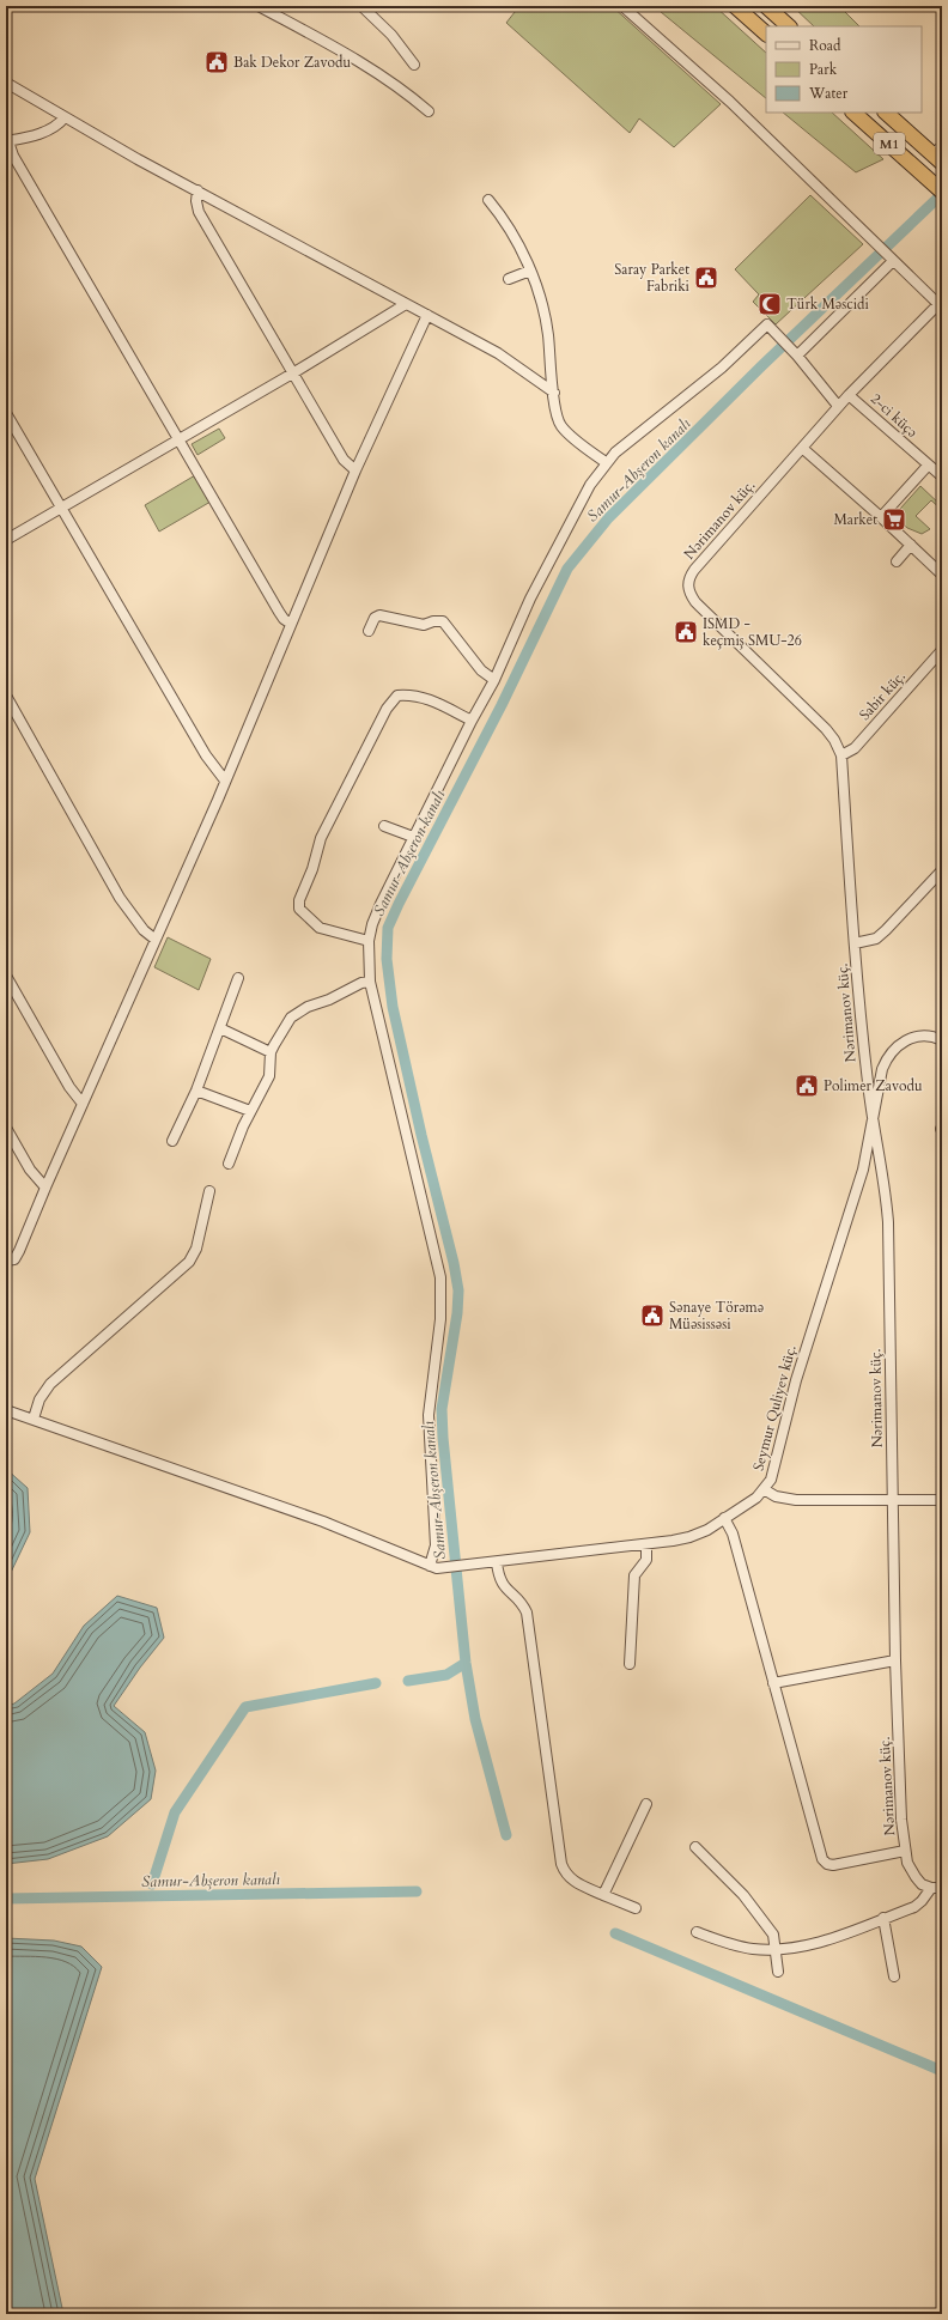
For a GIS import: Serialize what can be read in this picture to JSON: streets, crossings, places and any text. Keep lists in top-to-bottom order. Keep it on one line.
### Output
{"streets":{"highway":["M1"],"street":["2-ci küçə","Nərimanov küç.","Sabir küç.","Seymur Quliyev küç."]},"crossings":[["2-ci küçə","Nərimanov küç."],["Nərimanov küç.","Sabir küç."],["Nərimanov küç.","Seymur Quliyev küç."]],"water":["Samur-Abşeron kanalı"],"places":{"public building":["Bak Dekor Zavodu","Saray Parket Fabriki","ISMD - keçmiş SMU-26","Polimer Zavodu","Sənaye Törəmə Müəsissəsi"],"mosque":["Türk Məscidi"],"supermarket":["Market"]},"legend":["Road","Park","Water"]}
